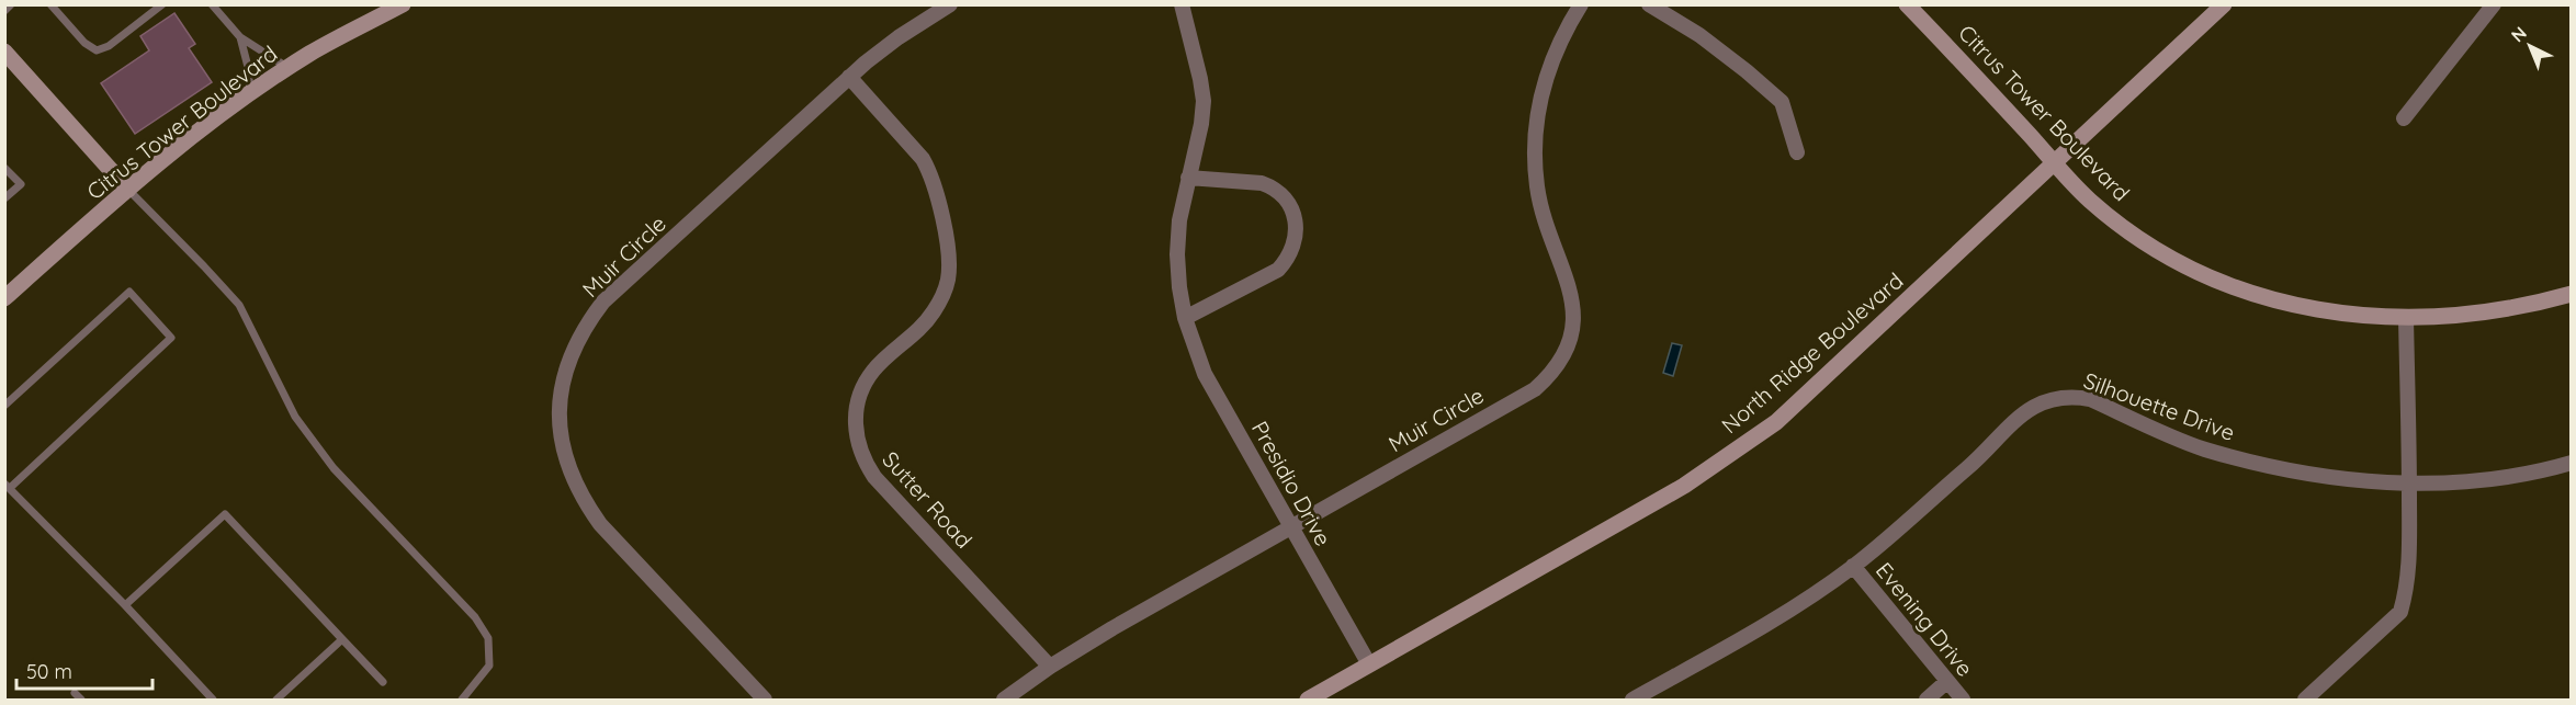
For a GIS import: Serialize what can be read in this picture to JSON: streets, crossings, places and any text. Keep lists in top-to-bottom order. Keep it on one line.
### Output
{"streets":{"street":["Citrus Tower Boulevard","Muir Circle","North Ridge Boulevard","Silhouette Drive","Presidio Drive","Sutter Road","Evening Drive"]},"crossings":[["Citrus Tower Boulevard","North Ridge Boulevard"],["Muir Circle","Presidio Drive"],["Muir Circle","Sutter Road"],["North Ridge Boulevard","Presidio Drive"],["Silhouette Drive","Evening Drive"]],"scale_bar":"50 m","north":"top left"}
